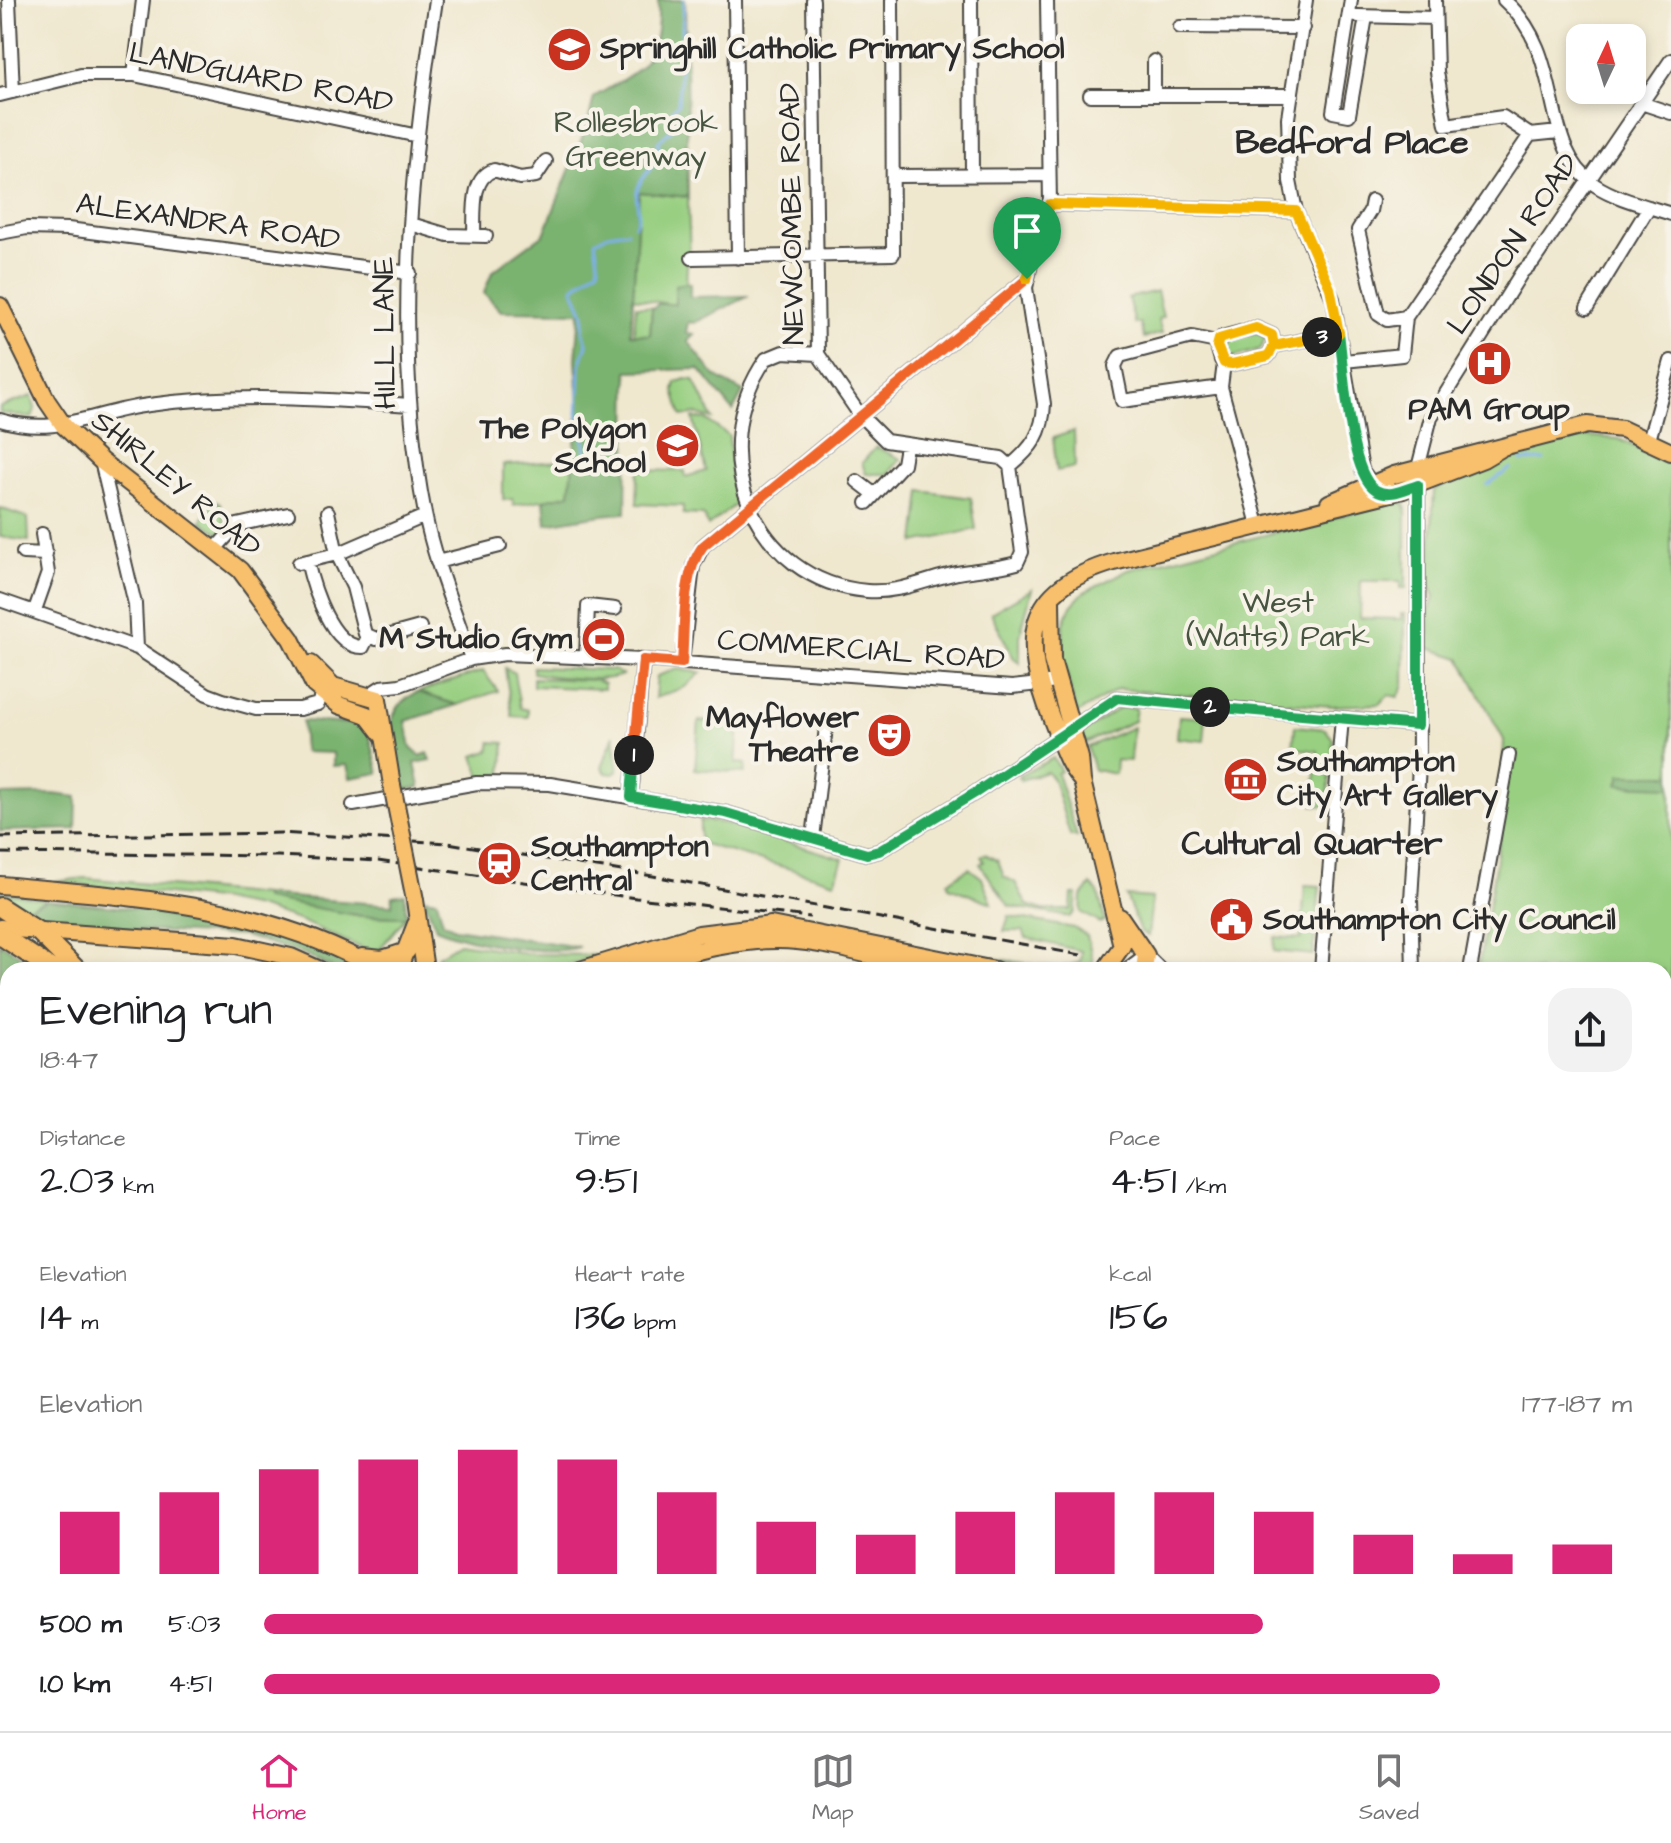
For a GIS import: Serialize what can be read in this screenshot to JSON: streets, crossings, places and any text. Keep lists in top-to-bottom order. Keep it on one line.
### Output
{"streets":{"main road":["SHIRLEY ROAD"],"street":["LANDGUARD ROAD","NEWCOMBE ROAD","ALEXANDRA ROAD","LONDON ROAD","HILL LANE","COMMERCIAL ROAD"]},"crossings":[["LANDGUARD ROAD","HILL LANE"],["ALEXANDRA ROAD","HILL LANE"],["HILL LANE","COMMERCIAL ROAD"],["SHIRLEY ROAD","COMMERCIAL ROAD"]],"districts":["Bedford Place","Cultural Quarter"],"parks":["Rollesbrook Greenway","West (Watts) Park"],"places":{"school or university":["Springhill Catholic Primary School","The Polygon School"],"hospital":["PAM Group"],"sports":["M Studio Gym"],"theatre":["Mayflower Theatre"],"museum":["Southampton City Art Gallery"],"station":["Southampton Central"],"public building":["Southampton City Council"]},"north":"top","page":{"pins":["3","2","1"],"heading":["Evening run","18:47"],"stats":[["Distance","2.03 km"],["Time","9:51"],["Pace","4:51 /km"],["Elevation","14 m"],["Heart rate","136 bpm"],["kcal","156"]],"chart":["Elevation","177–187 m"],"list":[{"name":"500 m","note":"5:03"},{"name":"1.0 km","note":"4:51"}],"tabs":["Home","Map","Saved"]}}
